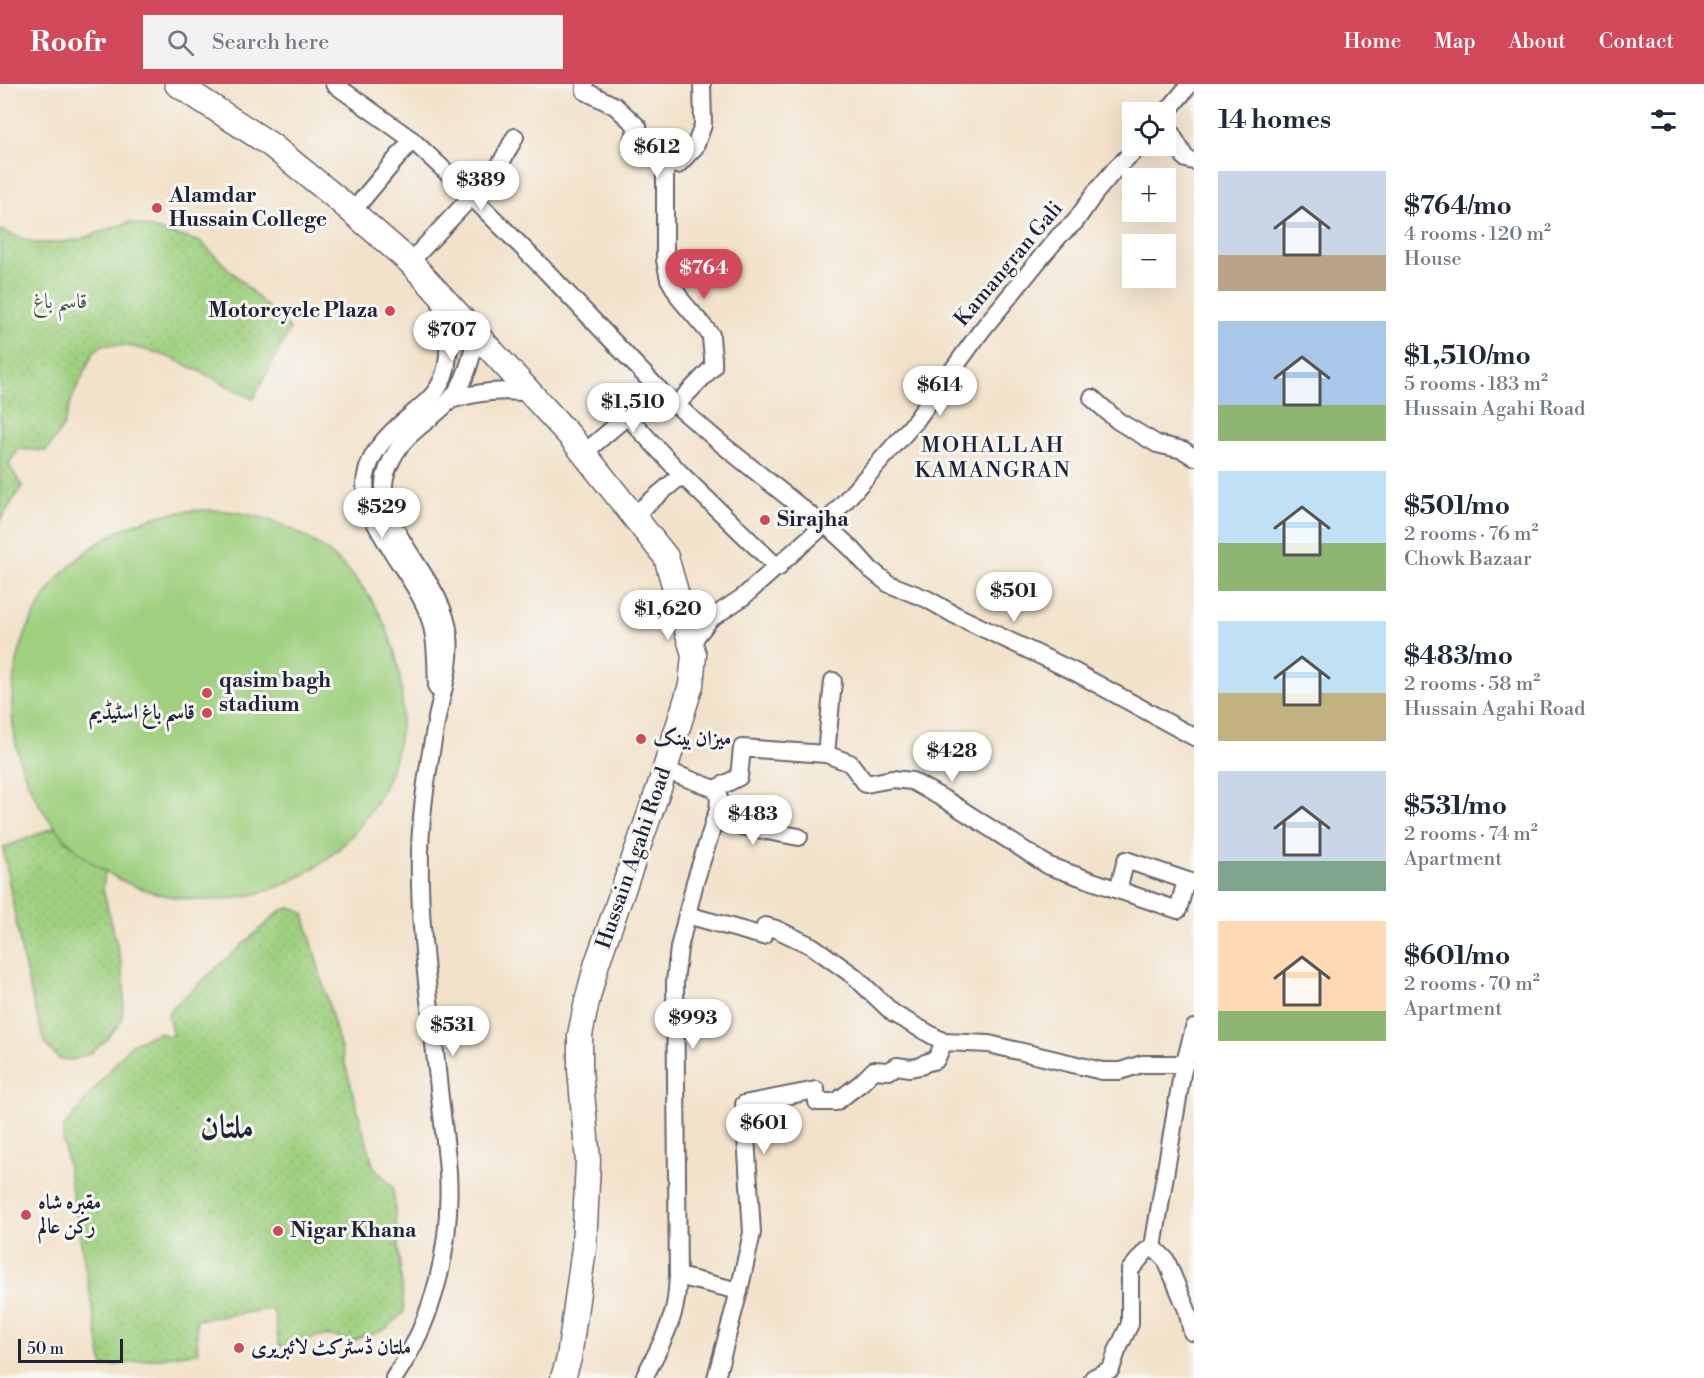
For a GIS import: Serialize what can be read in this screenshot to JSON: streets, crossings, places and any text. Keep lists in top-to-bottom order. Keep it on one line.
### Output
{"streets":{"main road":["Hussain Agahi Road"],"street":["Kamangran Gali"]},"crossings":[["Kamangran Gali","Hussain Agahi Road"]],"districts":["MOHALLAH KAMANGRAN","ملتان"],"parks":["قاسم باغ"],"places":["Alamdar Hussain College","Motorcycle Plaza","Sirajha","qasim bagh stadium","قاسم باغ اسٹیڈیم","میزان بینک","مقبرہ شاہ رکن عالم","Nigar Khana","ملتان ڈسٹرکٹ لائبریری"],"scale_bar":"50 m","page":{"header":"Roofr","search":"Search here","nav":["Home","Map","About","Contact"],"heading":"14 homes","map_buttons":["+","−"],"price":["$612","$389","$764","$707","$614","$1,510","$529","$501","$1,620","$428","$483","$993","$531","$601"],"list":[{"name":"$764/mo","note":"4 rooms · 120 m² · House"},{"name":"$1,510/mo","note":"5 rooms · 183 m² · Hussain Agahi Road"},{"name":"$501/mo","note":"2 rooms · 76 m² · Chowk Bazaar"},{"name":"$483/mo","note":"2 rooms · 58 m² · Hussain Agahi Road"},{"name":"$531/mo","note":"2 rooms · 74 m² · Apartment"},{"name":"$601/mo","note":"2 rooms · 70 m² · Apartment"}],"scale":"50 m"}}
